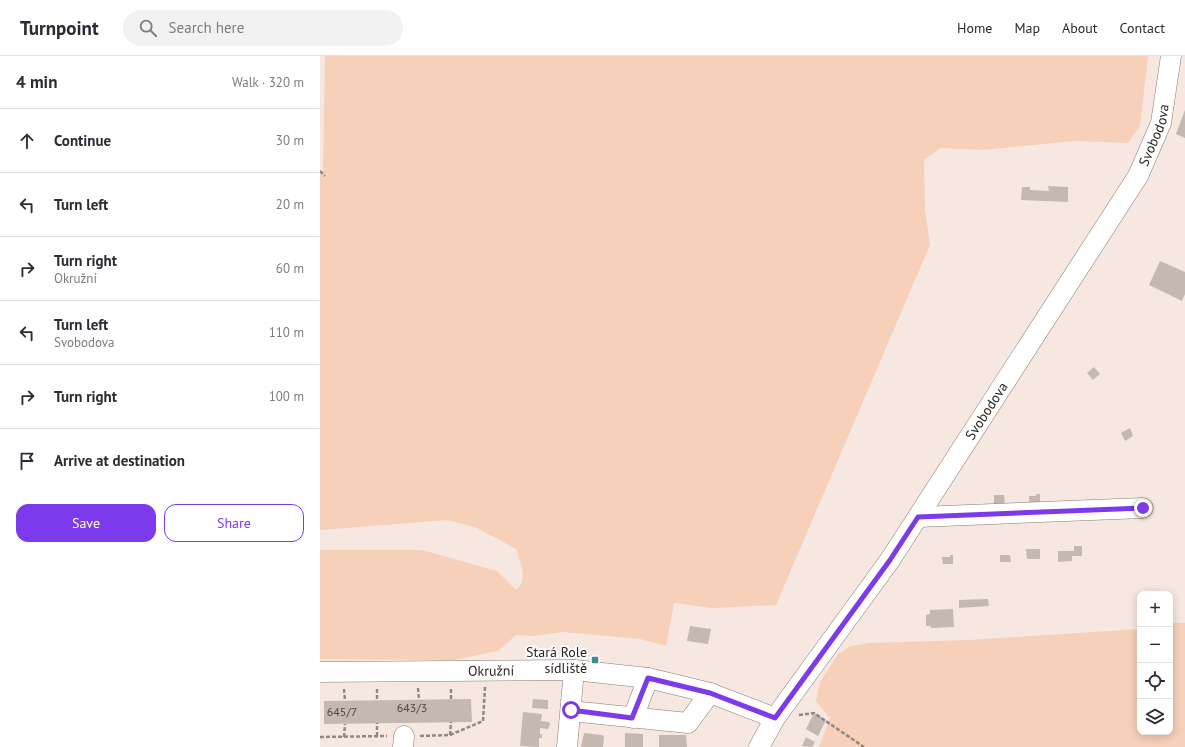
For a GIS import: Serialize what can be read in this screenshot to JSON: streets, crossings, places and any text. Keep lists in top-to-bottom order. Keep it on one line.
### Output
{"streets":{"street":["Svobodova","Okružní"]},"crossings":[["Svobodova","Okružní"]],"places":{"transit":["Stará Role sídliště"]},"house_numbers":["643/3","645/7"],"page":{"header":"Turnpoint","search":"Search here","nav":["Home","Map","About","Contact"],"heading":["4 min","Walk · 320 m"],"list":[["Continue","30 m"],["Turn left","20 m"],["Turn right","Okružní","60 m"],["Turn left","Svobodova","110 m"],["Turn right","100 m"],"Arrive at destination"],"buttons":["Save","Share"],"map_buttons":["+","−"]}}
